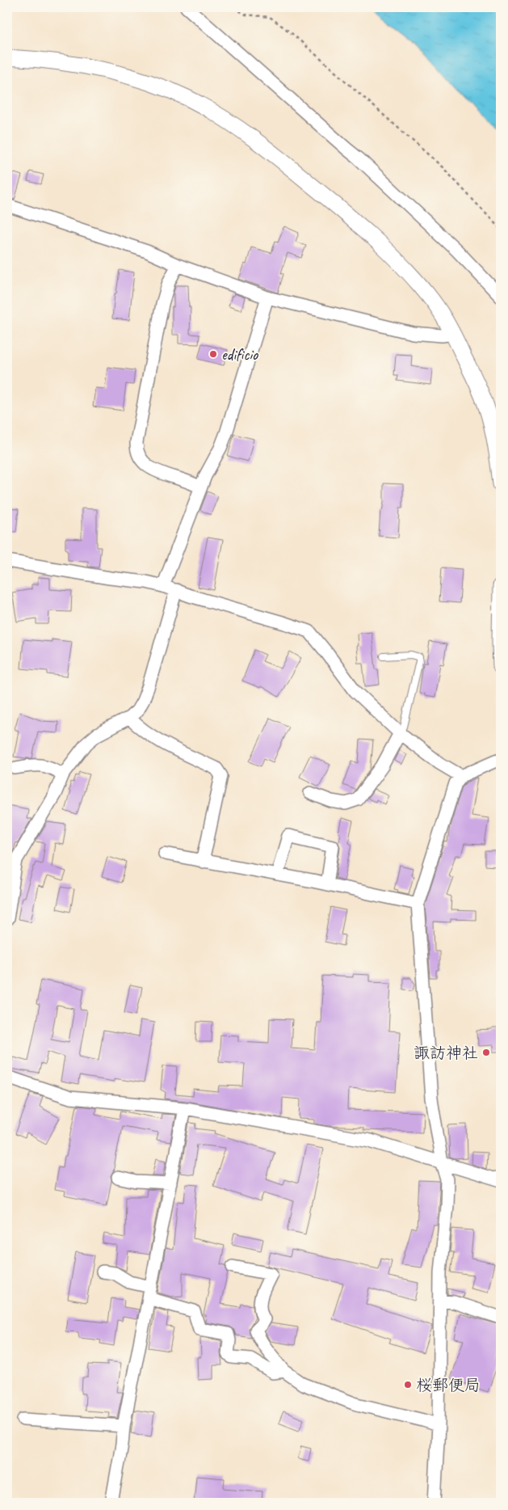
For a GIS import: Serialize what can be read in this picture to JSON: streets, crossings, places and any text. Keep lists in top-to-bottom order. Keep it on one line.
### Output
{"places":["edificio","諏訪神社","桜郵便局"]}
